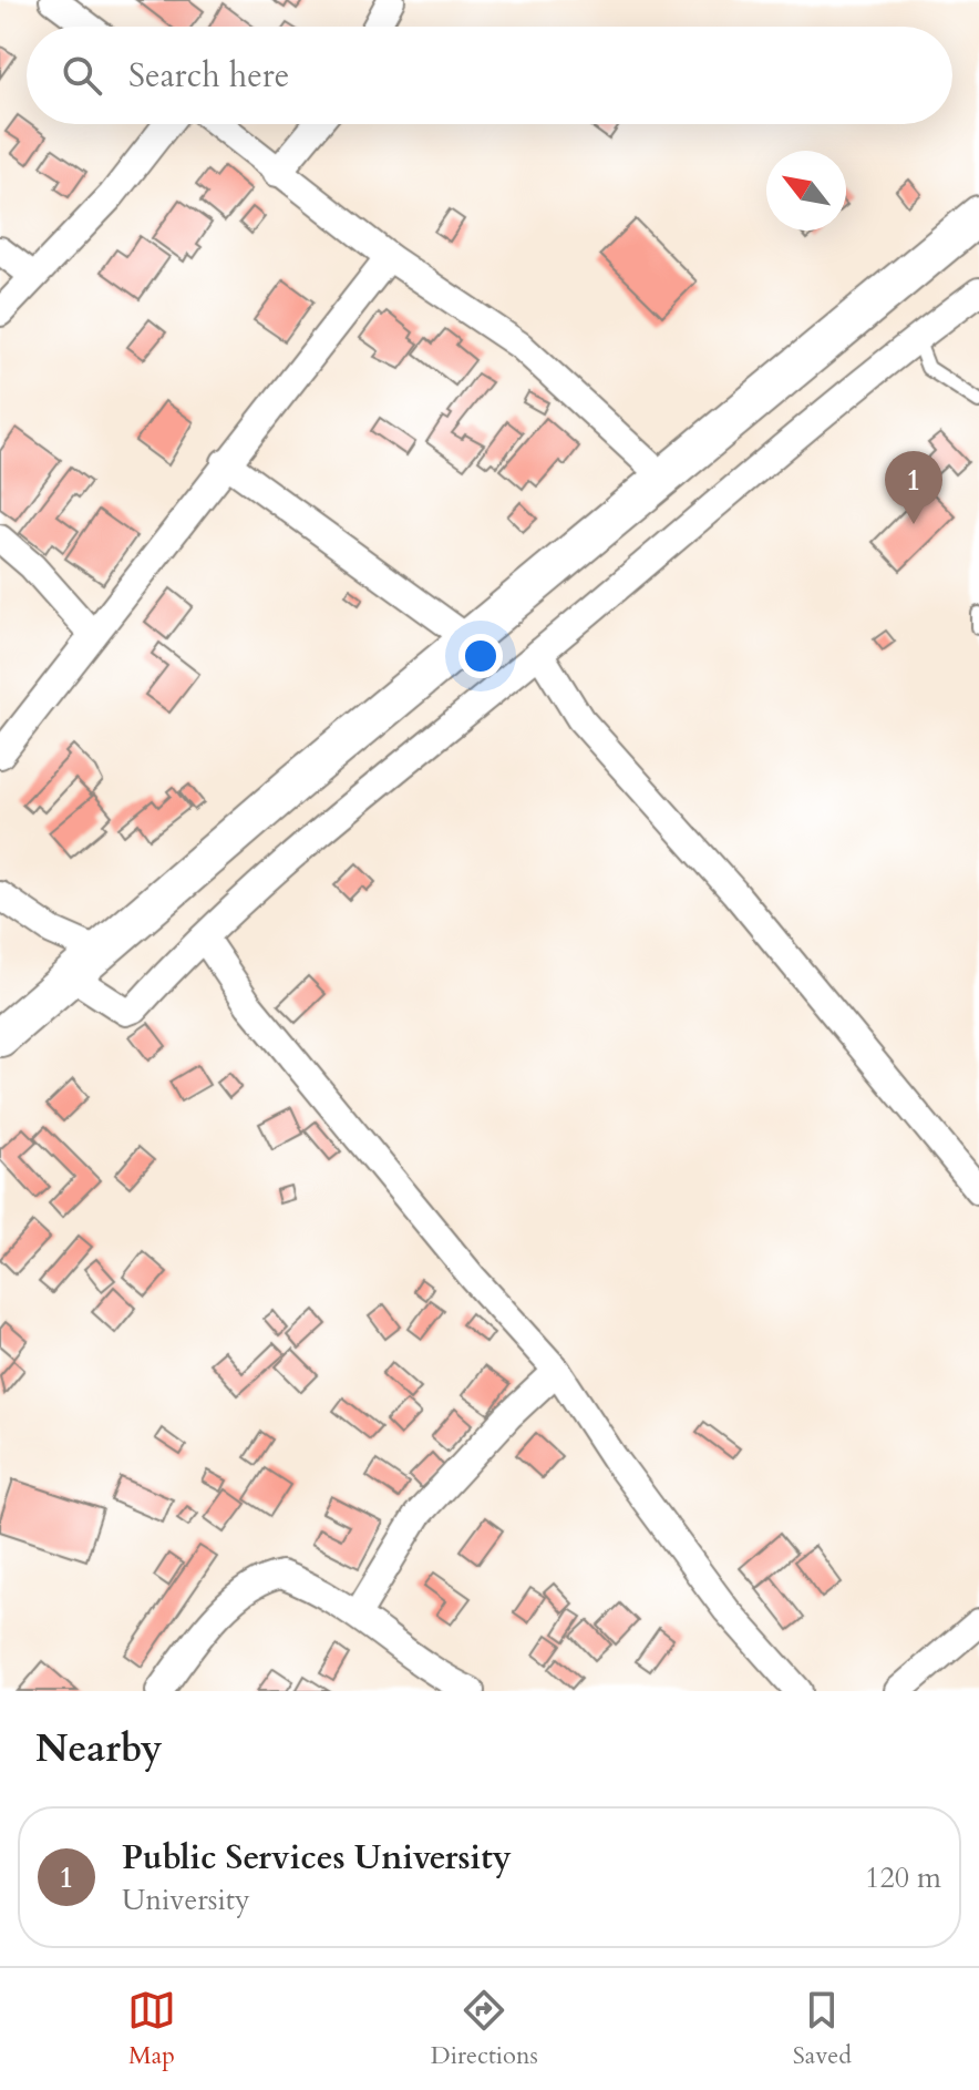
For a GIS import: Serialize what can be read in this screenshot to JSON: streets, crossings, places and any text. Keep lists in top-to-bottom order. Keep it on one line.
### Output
{"north":"top left","page":{"search":"Search here","pins":"1","heading":"Nearby","list":[{"mark":"1","name":"Public Services University","note":"University","value":"120 m"}],"nav":["Map","Directions","Saved"]}}
